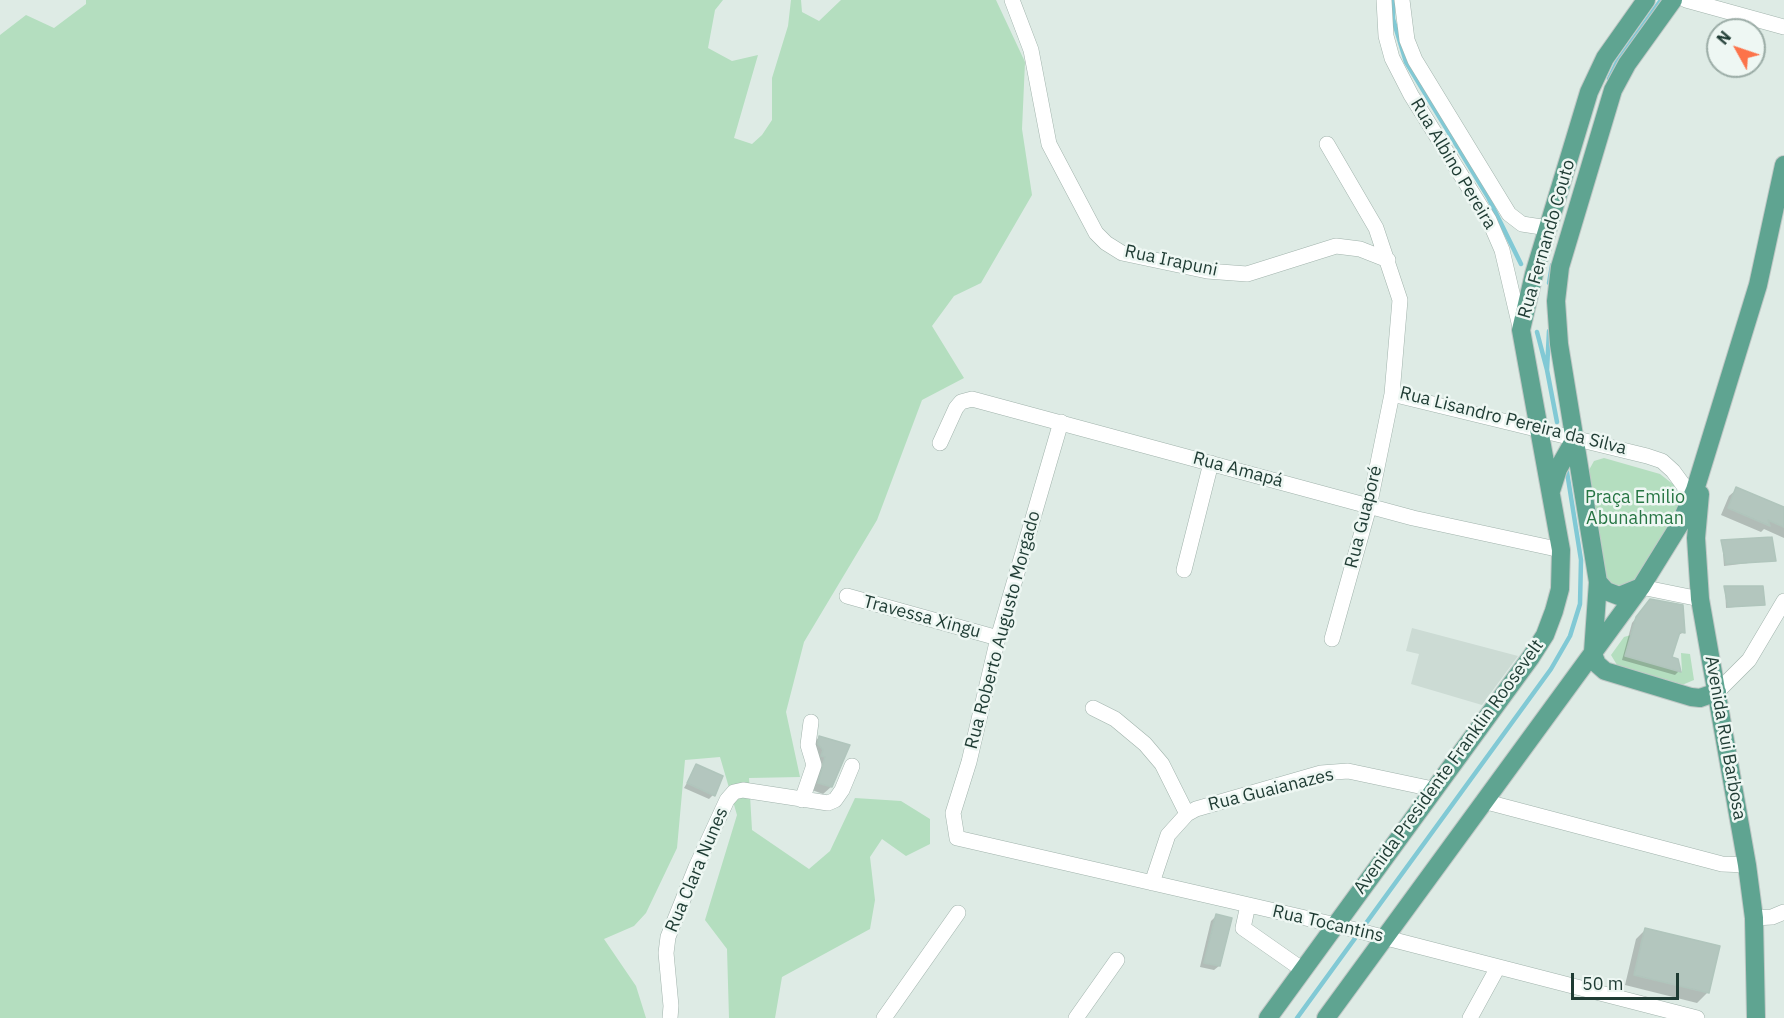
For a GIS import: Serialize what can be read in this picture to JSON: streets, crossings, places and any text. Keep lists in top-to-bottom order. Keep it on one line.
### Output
{"streets":{"main road":["Rua Fernando Couto","Avenida Rui Barbosa","Avenida Presidente Franklin Roosevelt"],"street":["Rua Albino Pereira","Rua Irapuni","Rua Lisandro Pereira da Silva","Rua Amapá","Rua Guaporé","Travessa Xingu","Rua Roberto Augusto Morgado","Rua Guaianazes","Rua Clara Nunes","Rua Tocantins"]},"crossings":[["Rua Albino Pereira","Rua Fernando Couto"],["Rua Fernando Couto","Rua Lisandro Pereira da Silva"],["Rua Fernando Couto","Avenida Presidente Franklin Roosevelt"],["Rua Irapuni","Rua Lisandro Pereira da Silva"],["Rua Lisandro Pereira da Silva","Rua Guaporé"],["Rua Lisandro Pereira da Silva","Avenida Rui Barbosa"],["Rua Amapá","Rua Guaporé"],["Rua Amapá","Rua Roberto Augusto Morgado"],["Rua Amapá","Avenida Presidente Franklin Roosevelt"],["Travessa Xingu","Rua Roberto Augusto Morgado"],["Rua Roberto Augusto Morgado","Rua Tocantins"],["Avenida Presidente Franklin Roosevelt","Rua Guaianazes"],["Avenida Presidente Franklin Roosevelt","Rua Tocantins"],["Rua Guaianazes","Rua Tocantins"]],"parks":["Praça Emilio Abunahman"],"scale_bar":"50 m","north":"top left"}
